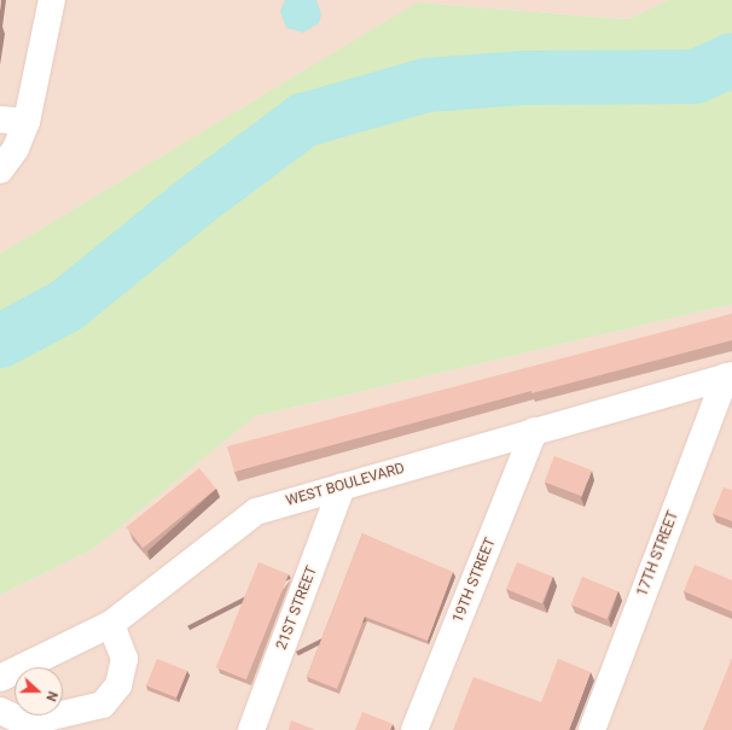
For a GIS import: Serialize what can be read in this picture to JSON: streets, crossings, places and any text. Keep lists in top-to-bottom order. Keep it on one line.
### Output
{"streets":{"street":["WEST BOULEVARD","17TH STREET","19TH STREET","21ST STREET"]},"crossings":[["WEST BOULEVARD","17TH STREET"],["WEST BOULEVARD","19TH STREET"],["WEST BOULEVARD","21ST STREET"]],"north":"right"}
